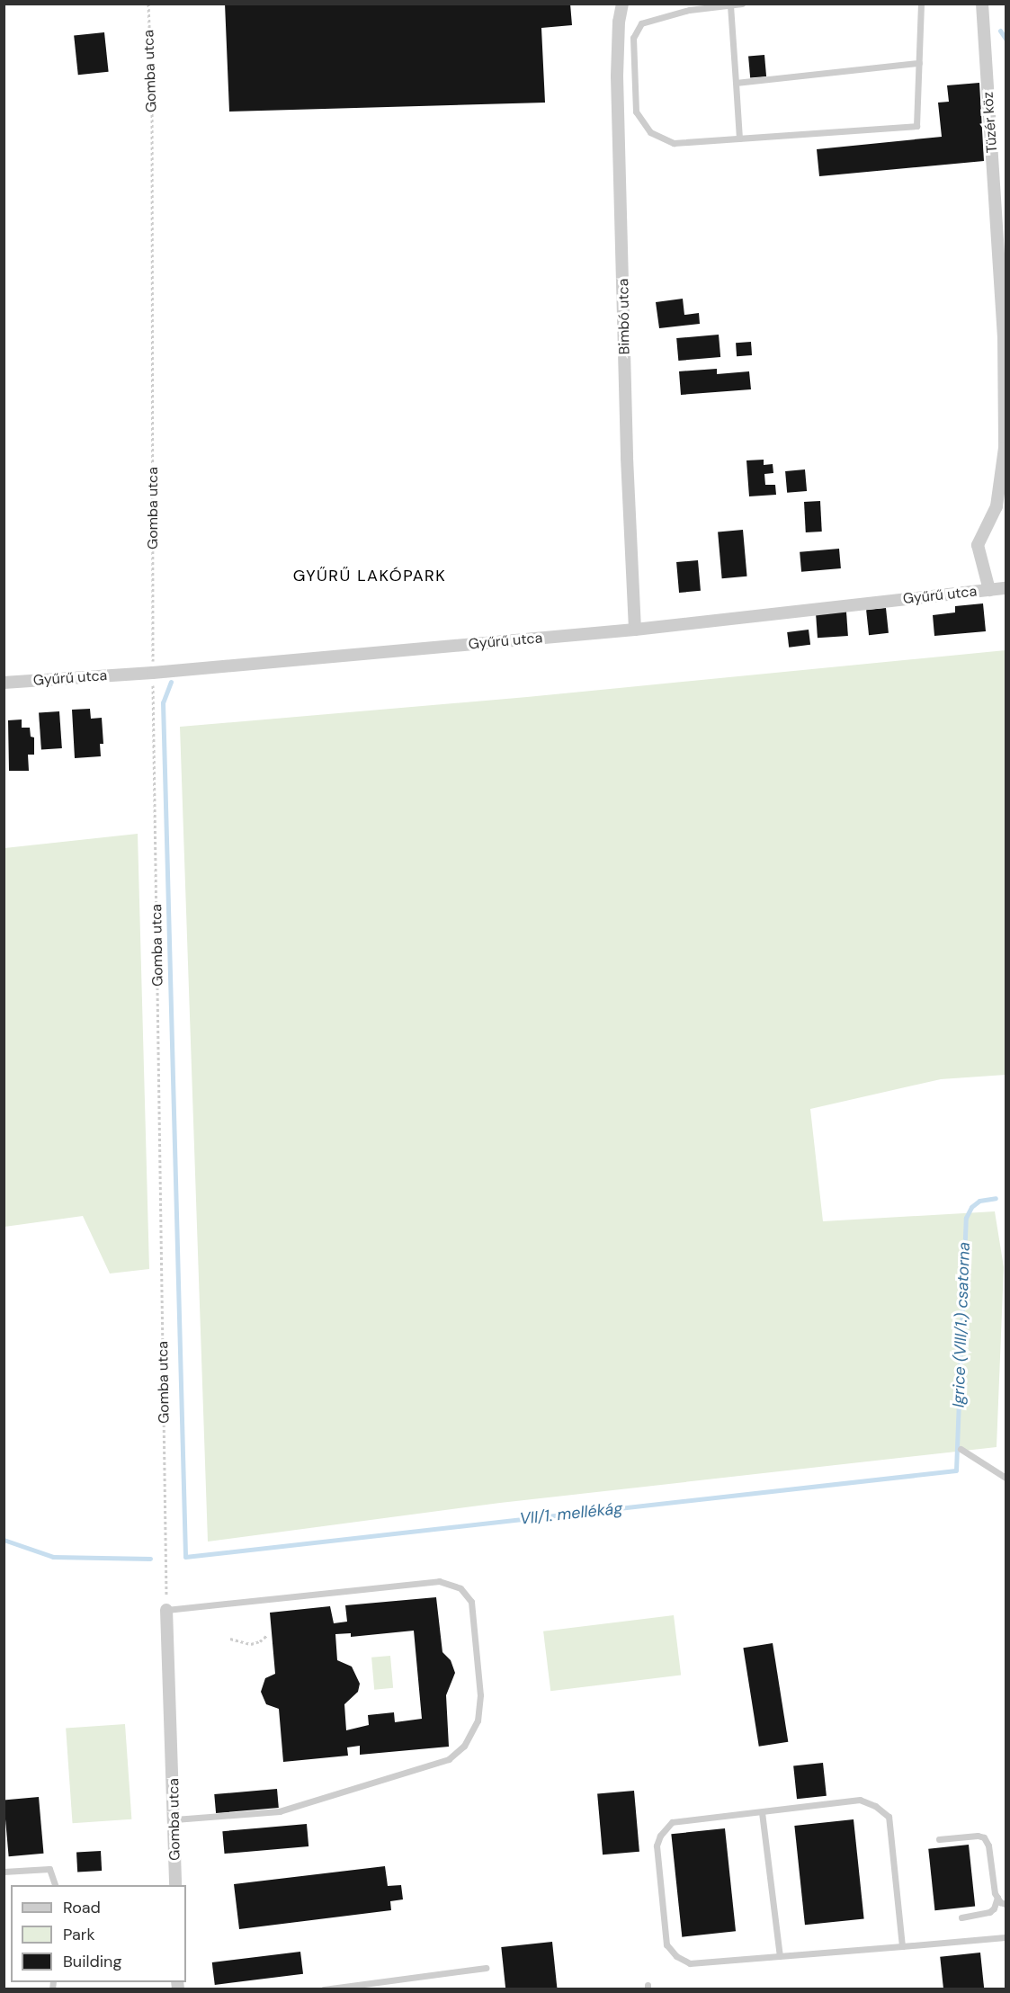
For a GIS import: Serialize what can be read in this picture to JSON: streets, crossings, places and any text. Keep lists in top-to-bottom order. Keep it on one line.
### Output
{"streets":{"street":["Gomba utca","Tüzér köz","Bimbó utca","Gyűrű utca"]},"crossings":[["Gomba utca","Gyűrű utca"],["Tüzér köz","Gyűrű utca"],["Bimbó utca","Gyűrű utca"]],"districts":["GYŰRŰ LAKÓPARK"],"water":["Igrice (VIII/1.) csatorna","VII/1. mellékág"],"legend":["Road","Park","Building"]}
